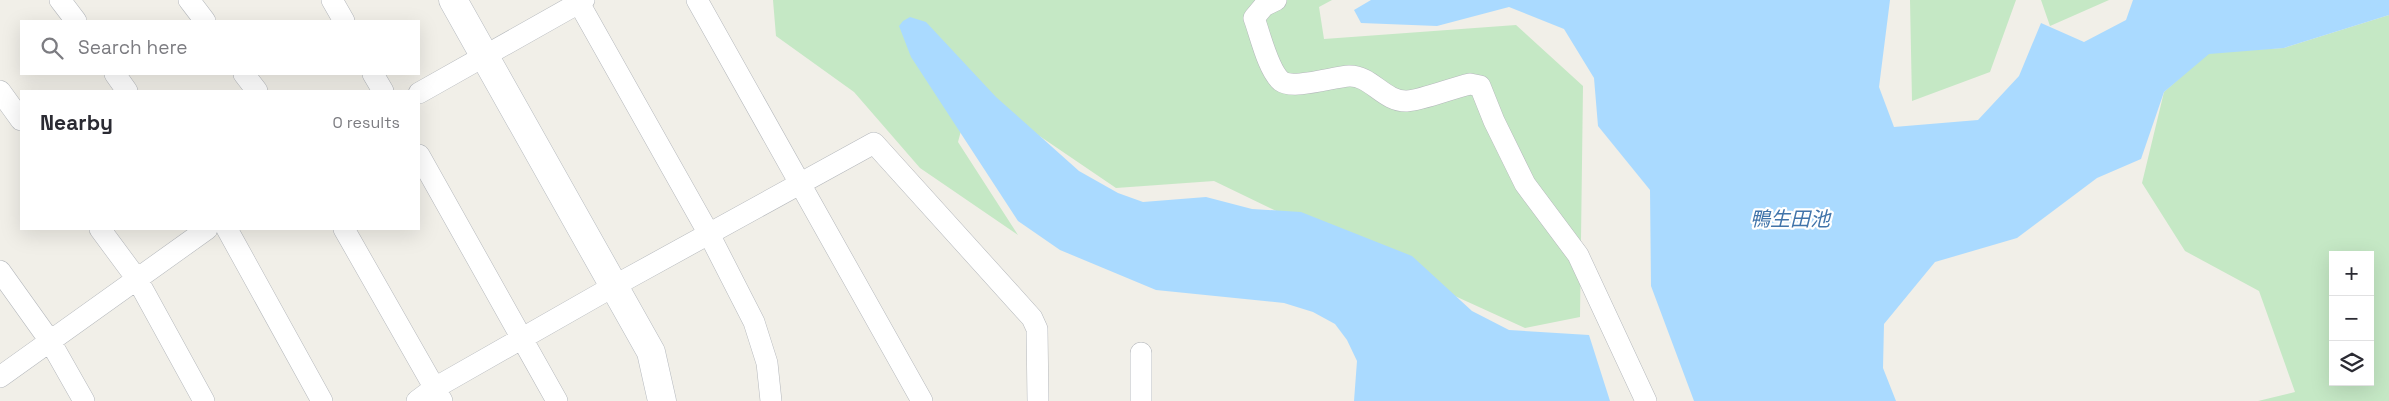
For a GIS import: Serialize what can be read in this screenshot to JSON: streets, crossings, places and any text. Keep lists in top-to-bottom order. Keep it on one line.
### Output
{"water":["鴨生田池"],"page":{"search":"Search here","heading":["Nearby","0 results"],"map_buttons":["+","−"]}}
